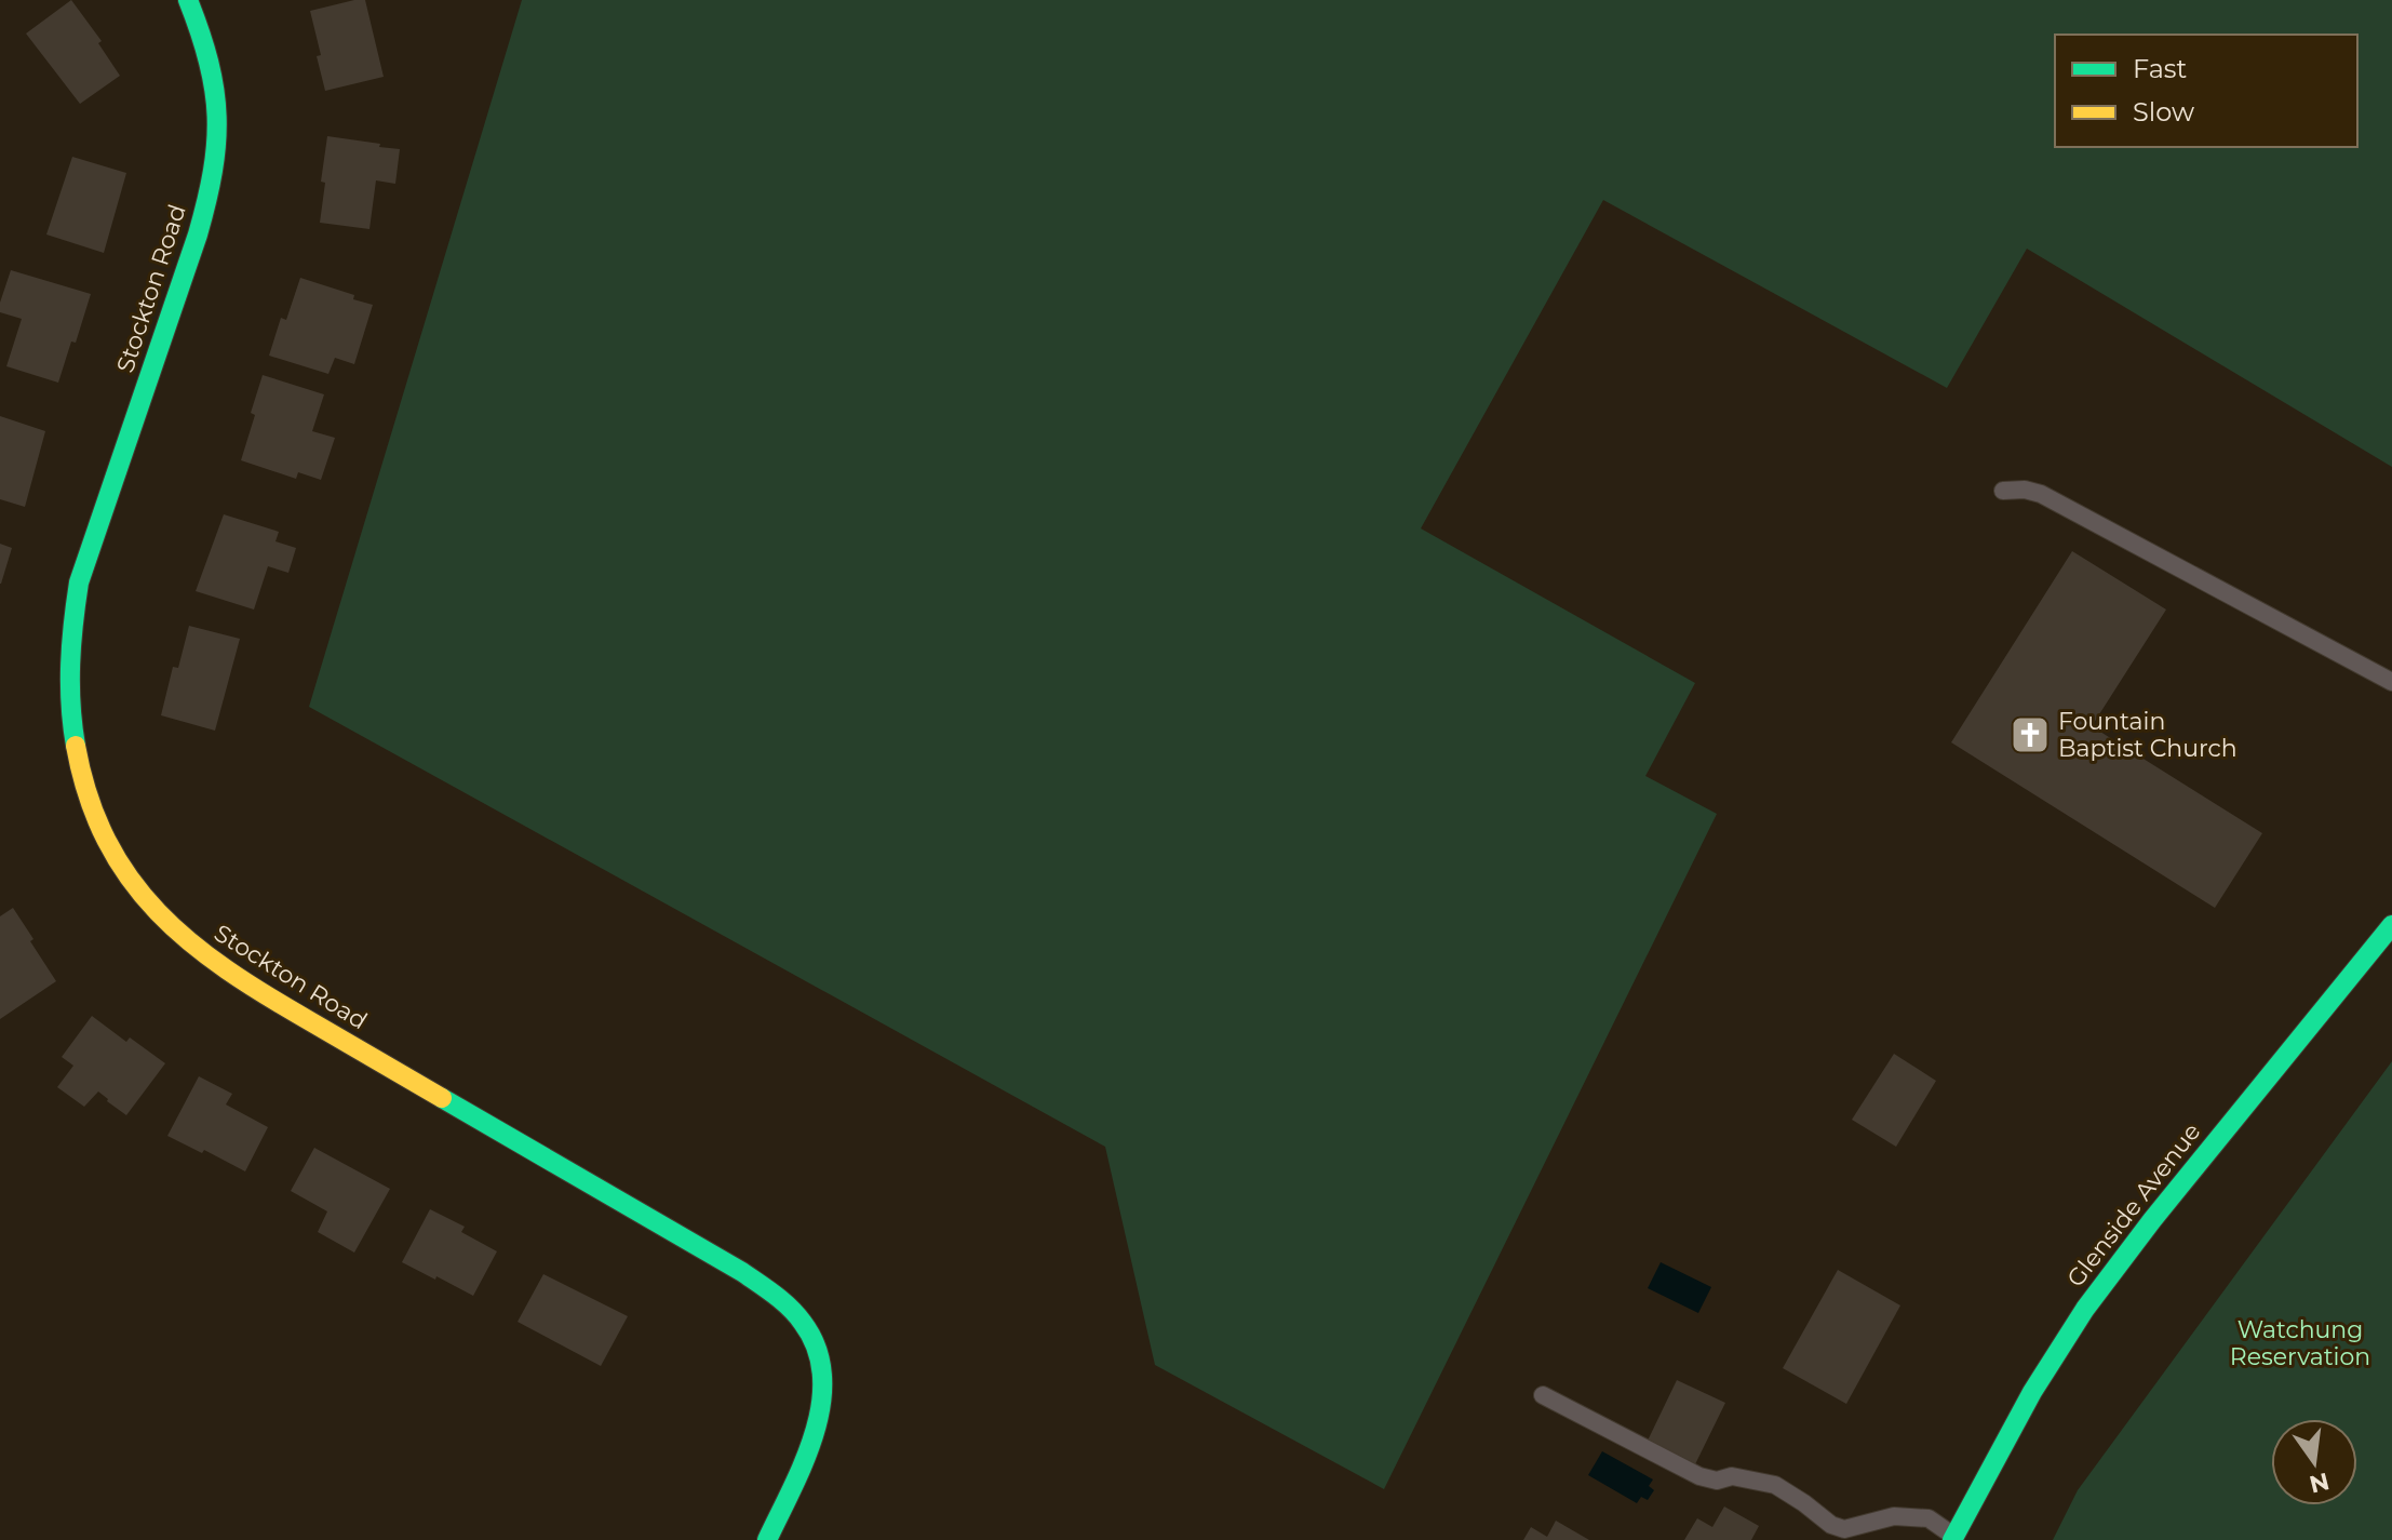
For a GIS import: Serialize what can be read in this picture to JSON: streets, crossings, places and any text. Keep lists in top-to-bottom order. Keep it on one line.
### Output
{"streets":{"street":["Stockton Road","Glenside Avenue"]},"parks":["Watchung Reservation"],"places":{"church":["Fountain Baptist Church"]},"legend":["Fast","Slow"],"north":"bottom"}
